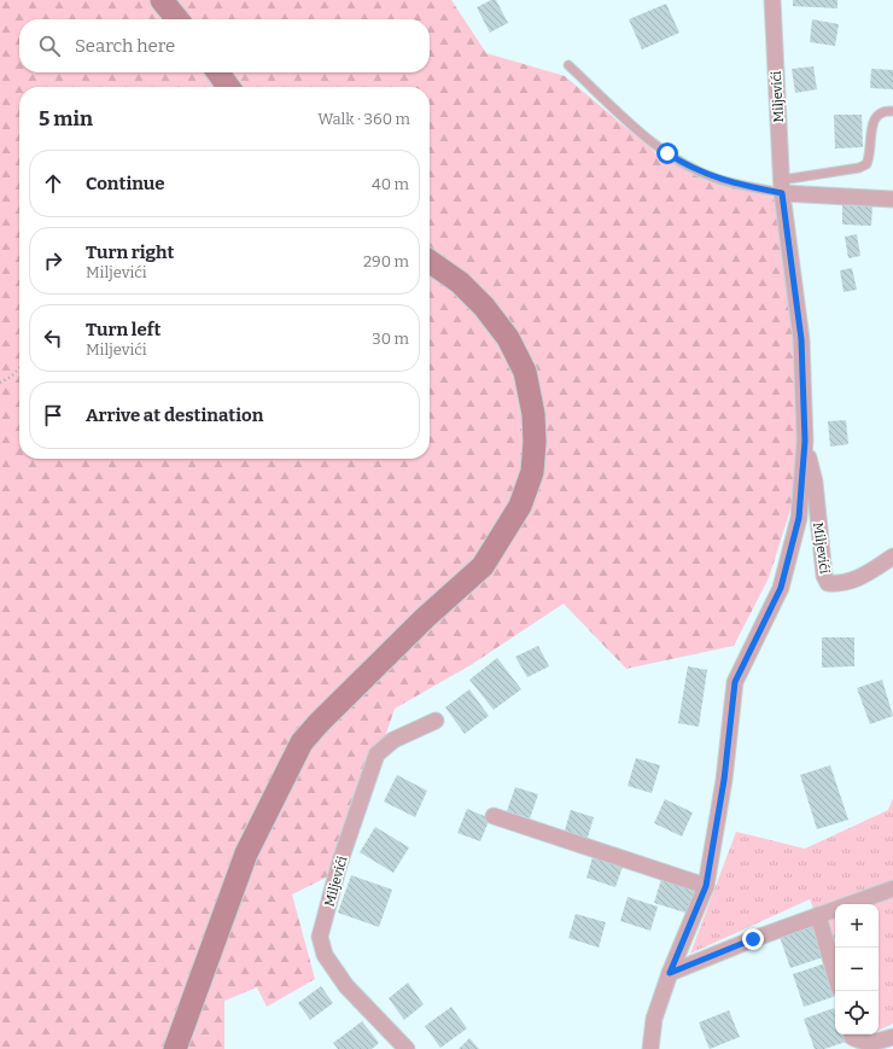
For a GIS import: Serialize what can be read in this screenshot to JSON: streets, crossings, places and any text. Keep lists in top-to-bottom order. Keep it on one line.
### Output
{"streets":{"street":["Miljevići"]},"page":{"search":"Search here","heading":["5 min","Walk · 360 m"],"list":[["Continue","40 m"],["Turn right","Miljevići","290 m"],["Turn left","Miljevići","30 m"],"Arrive at destination"],"map_buttons":["+","−"]}}
